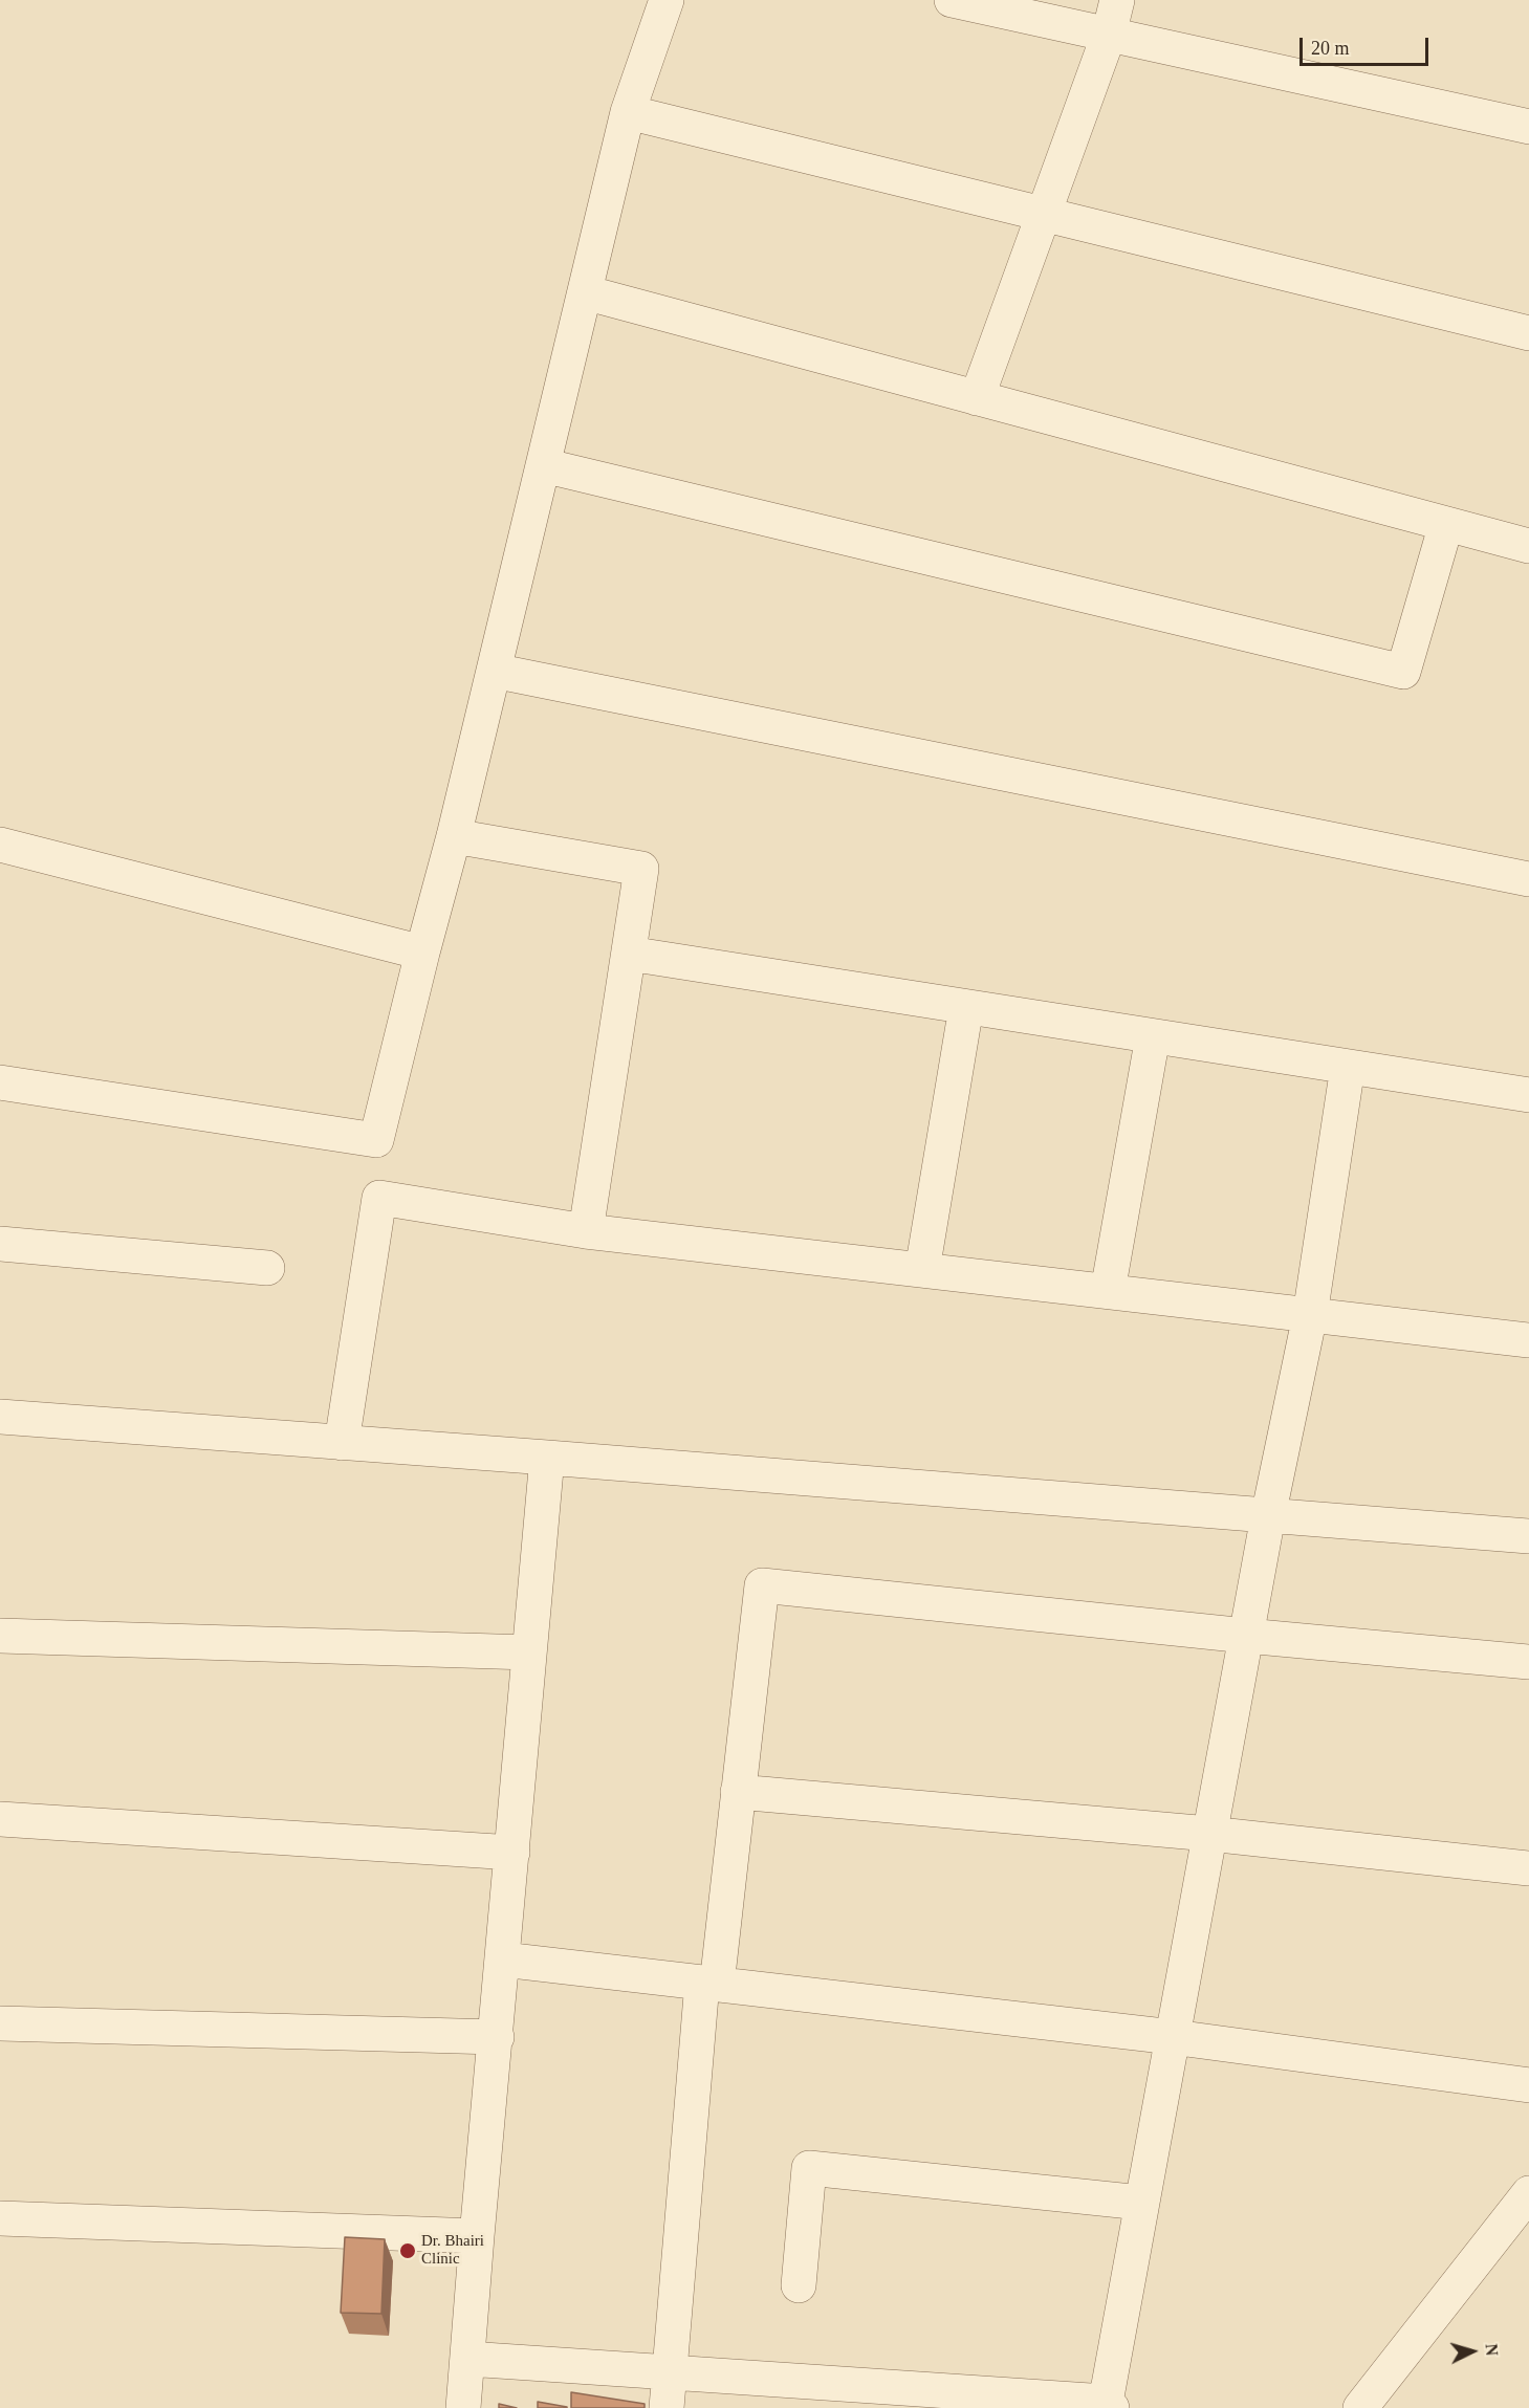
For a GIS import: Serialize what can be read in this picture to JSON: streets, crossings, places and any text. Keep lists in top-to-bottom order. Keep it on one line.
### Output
{"places":["Dr. Bhairi Clinic"],"scale_bar":"20 m","north":"right"}
